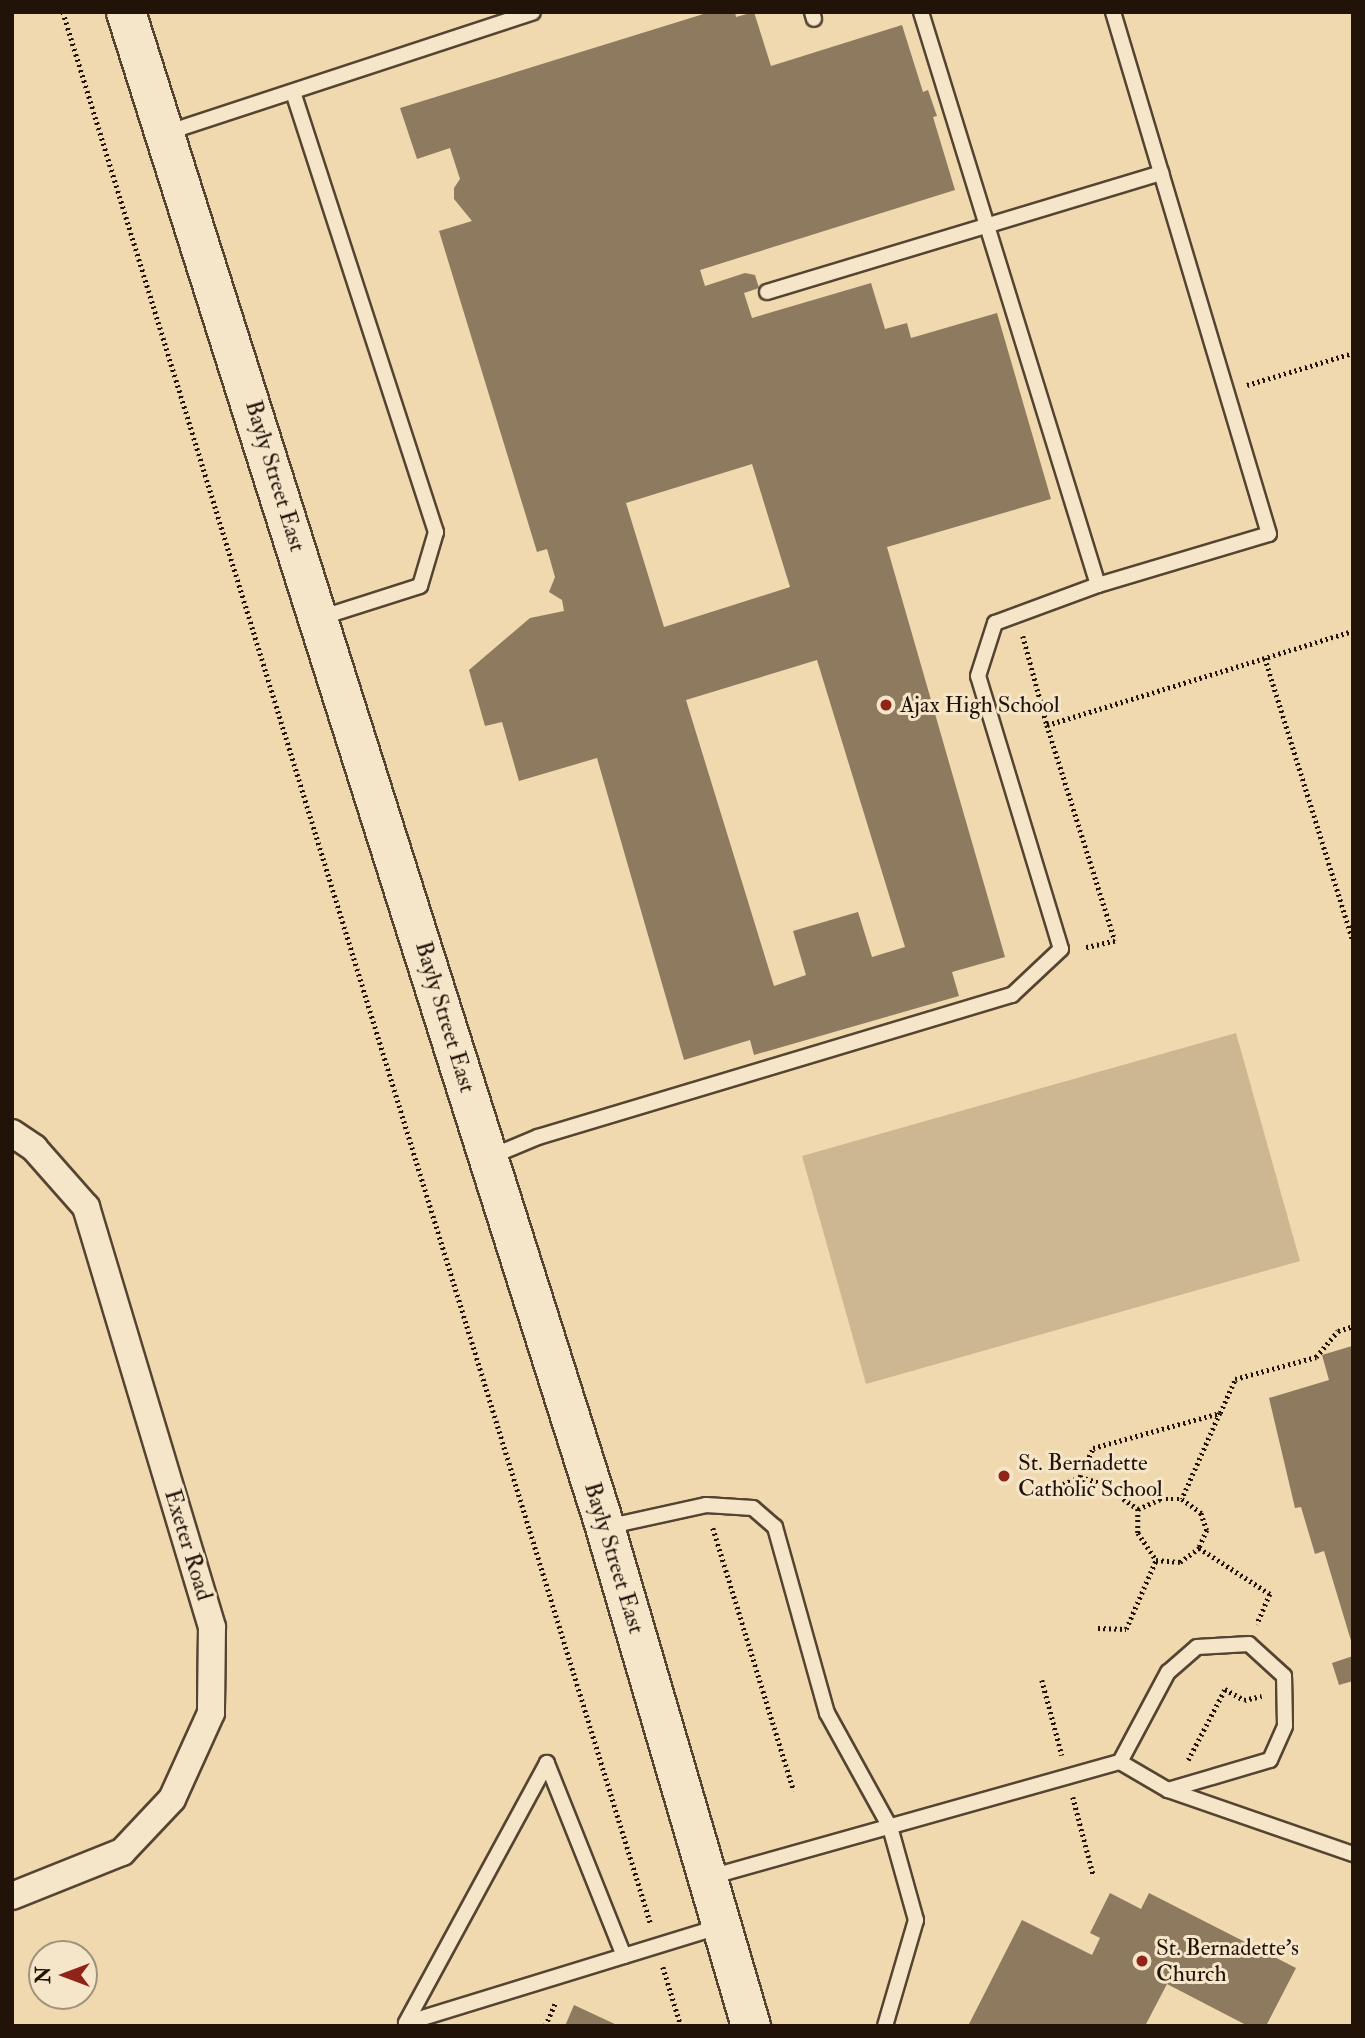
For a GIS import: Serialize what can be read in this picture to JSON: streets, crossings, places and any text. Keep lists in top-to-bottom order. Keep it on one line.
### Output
{"streets":{"main road":["Bayly Street East"],"street":["Exeter Road"]},"places":["Ajax High School","St. Bernadette Catholic School","St. Bernadette's Church"],"north":"left"}
